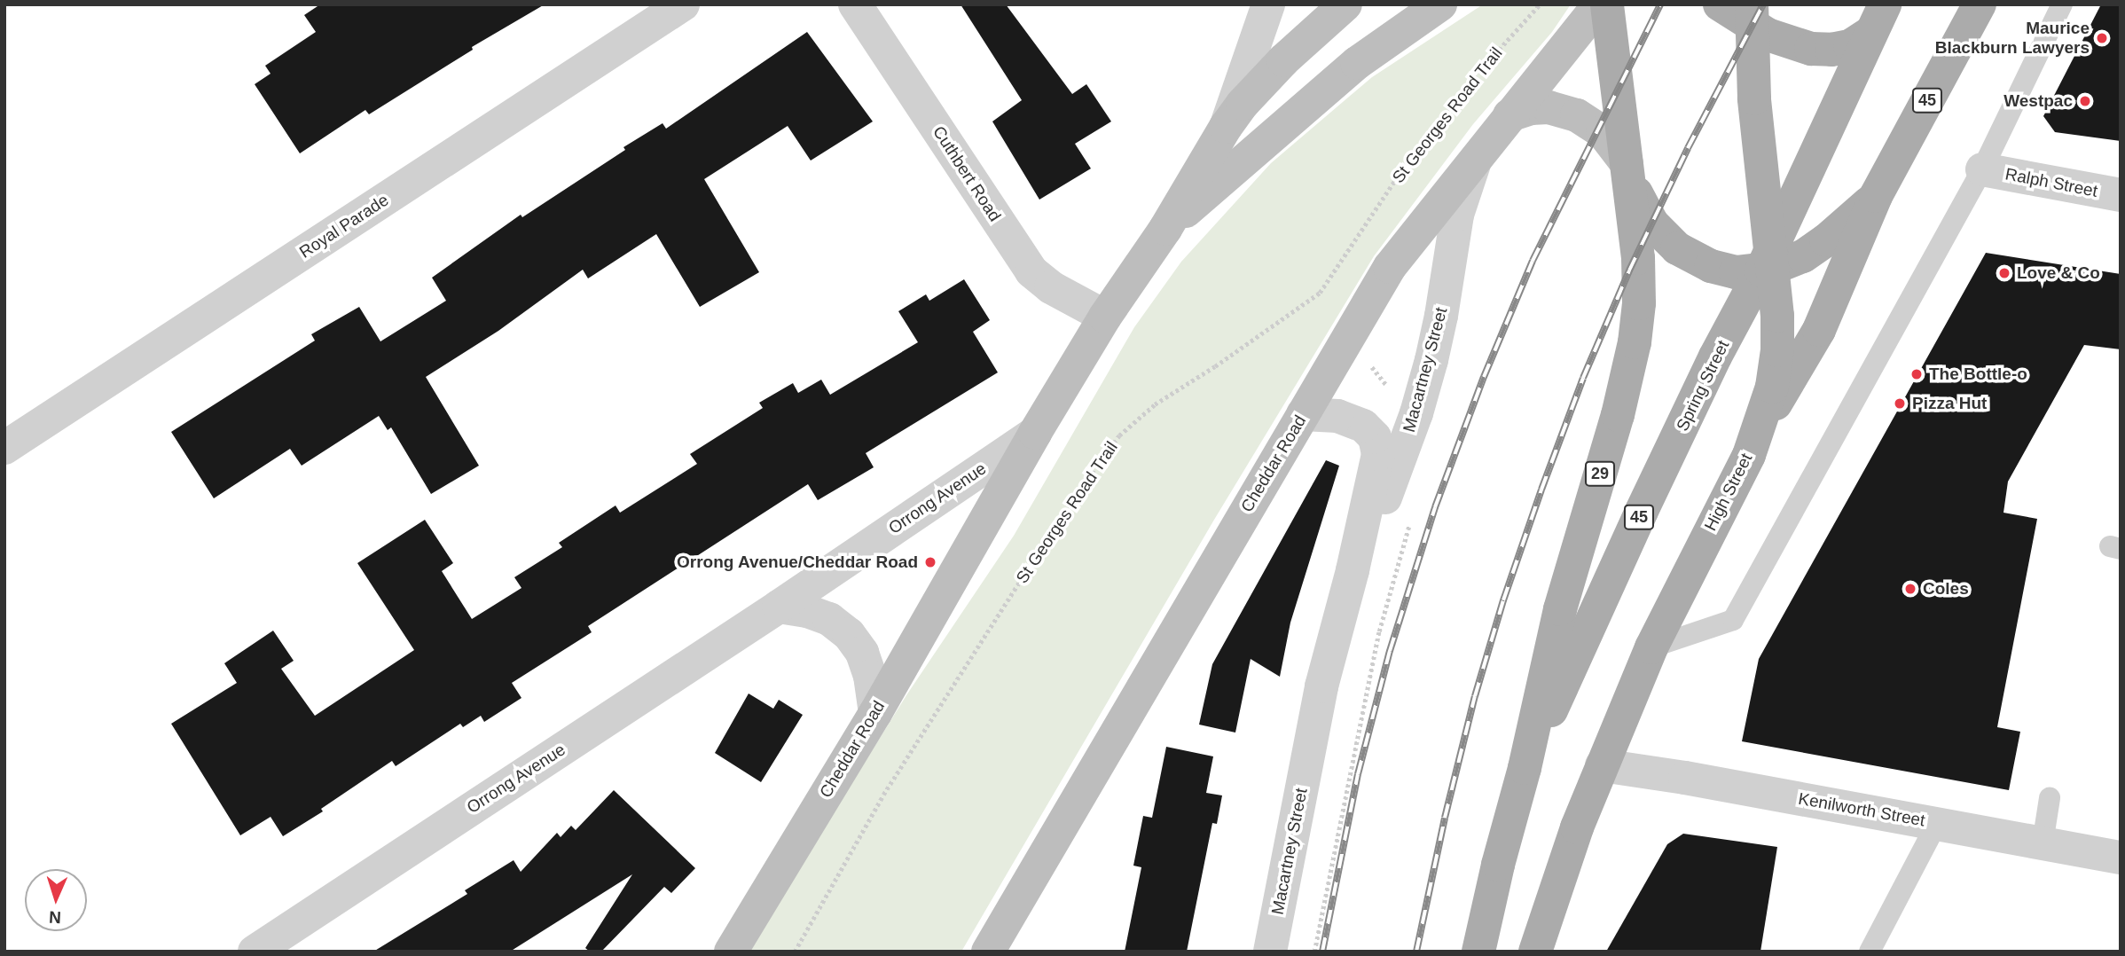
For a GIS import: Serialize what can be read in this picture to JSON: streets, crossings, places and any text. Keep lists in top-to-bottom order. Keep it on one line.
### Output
{"streets":{"main road":["45","Spring Street","Cheddar Road","29","High Street"],"street":["Cuthbert Road","Ralph Street","Royal Parade","Macartney Street","Orrong Avenue","Kenilworth Street"],"path":["St Georges Road Trail"]},"crossings":[["45","High Street"],["Cuthbert Road","Cheddar Road"],["Macartney Street","Cheddar Road"],["Spring Street","29"],["Spring Street","High Street"],["Cheddar Road","Orrong Avenue"],["High Street","Kenilworth Street"]],"places":["Maurice Blackburn Lawyers","Westpac","Love & Co","The Bottle-o","Pizza Hut","Orrong Avenue/Cheddar Road","Coles"],"north":"bottom"}
